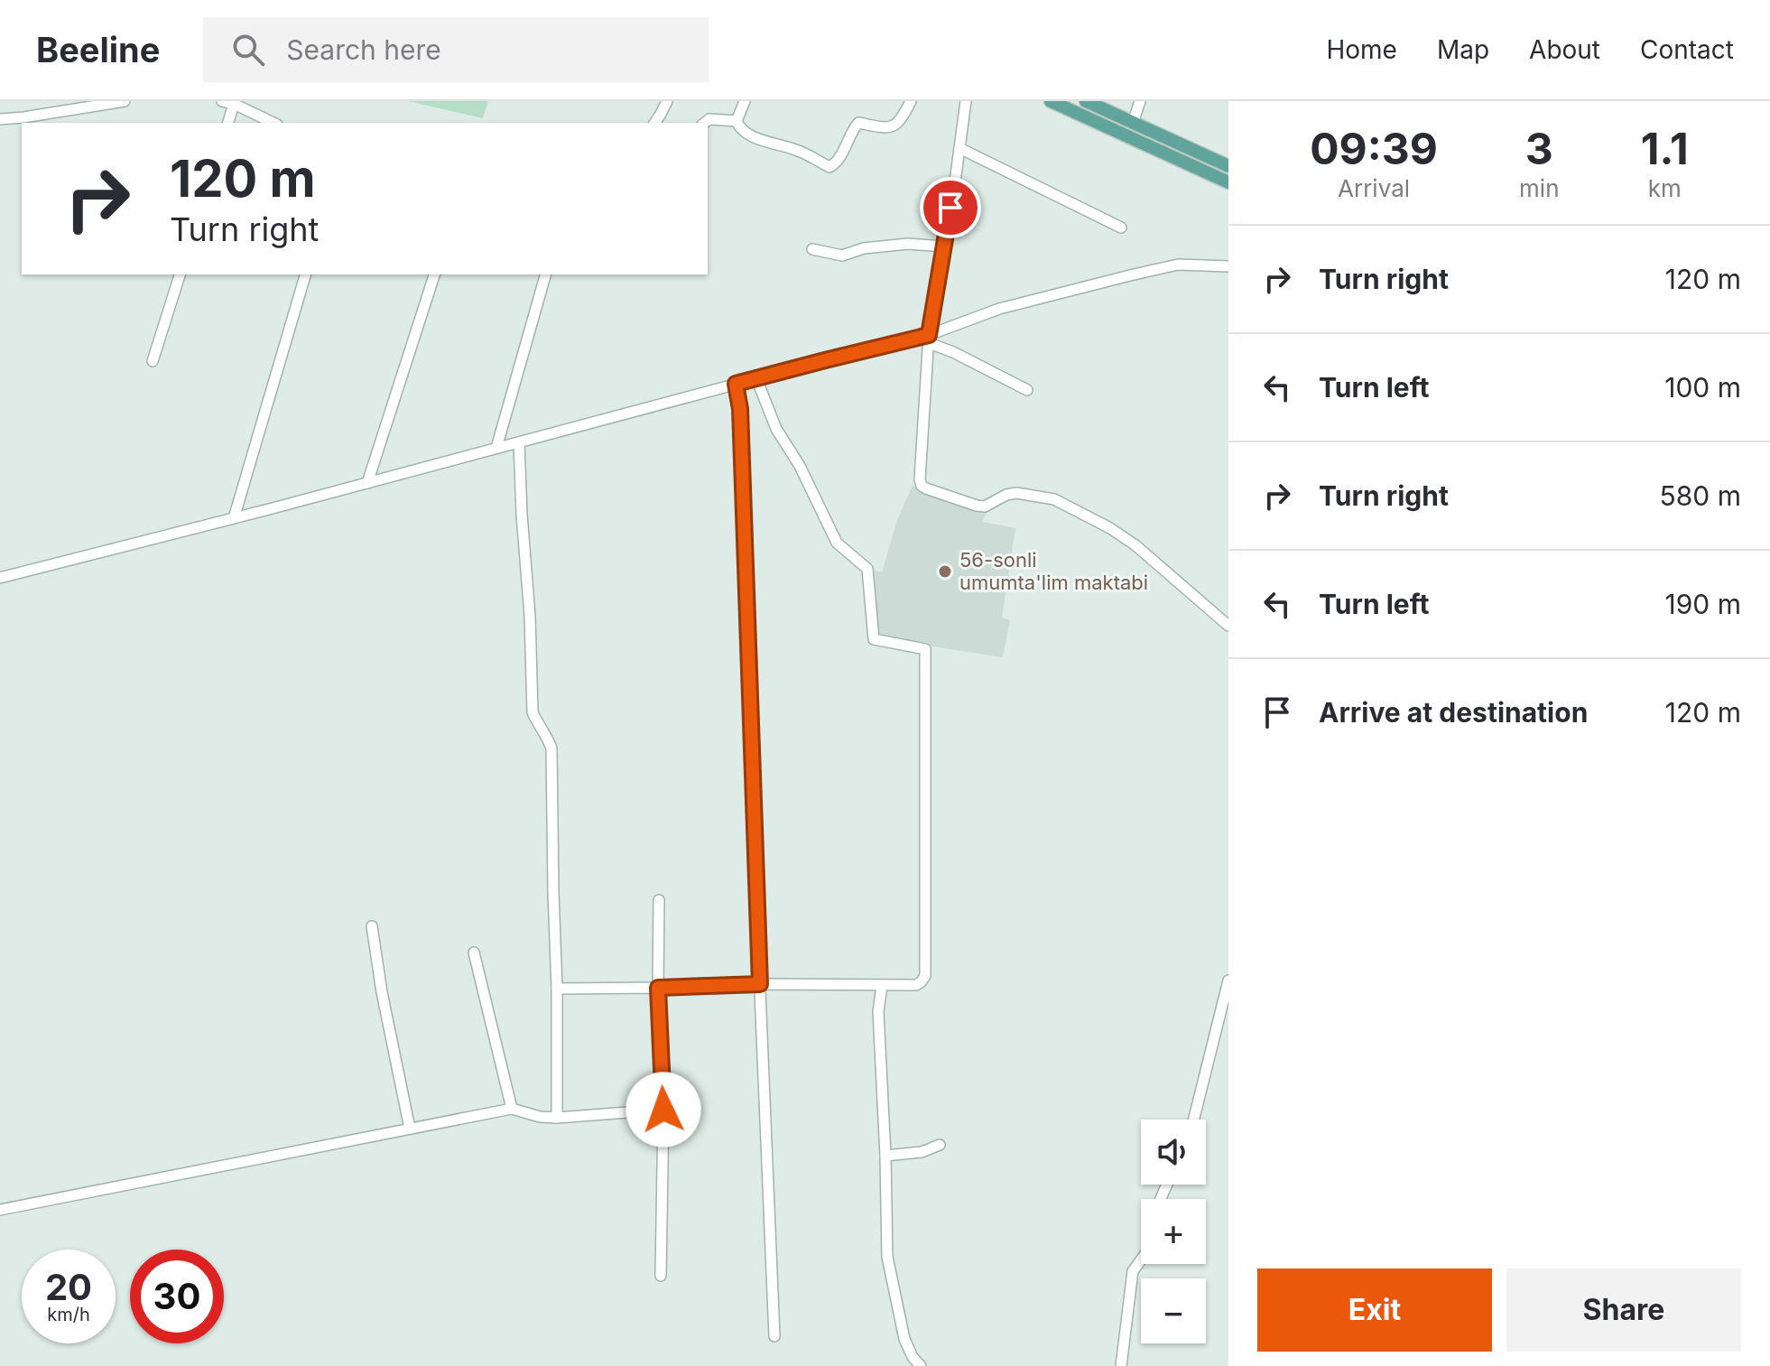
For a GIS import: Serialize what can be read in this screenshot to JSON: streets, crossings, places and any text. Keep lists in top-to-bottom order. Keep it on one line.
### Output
{"places":["56-sonli umumta'lim maktabi"],"page":{"header":"Beeline","search":"Search here","nav":["Home","Map","About","Contact"],"eta":["09:39","Arrival","3","min","1.1","km"],"turn":["120 m","Turn right"],"list":[{"name":"Turn right","value":"120 m"},{"name":"Turn left","value":"100 m"},{"name":"Turn right","value":"580 m"},{"name":"Turn left","value":"190 m"},{"name":"Arrive at destination","value":"120 m"}],"map_buttons":["+","−"],"speed":"20 km/h","limit":"30","buttons":["Exit","Share"]}}
